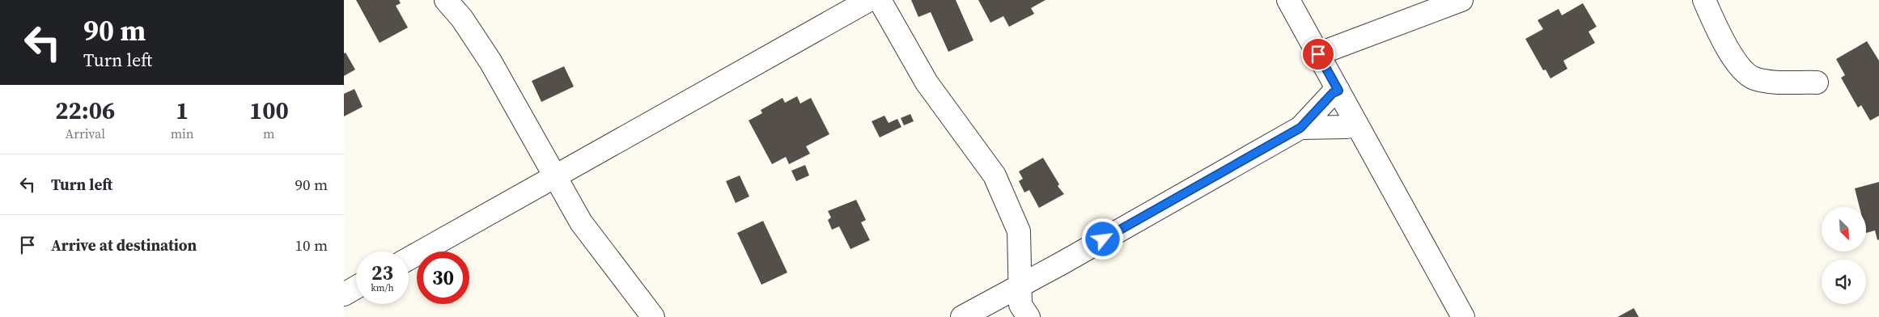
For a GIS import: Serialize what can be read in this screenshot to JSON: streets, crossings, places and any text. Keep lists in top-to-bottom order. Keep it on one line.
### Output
{"north":"bottom right","page":{"turn":["90 m","Turn left"],"eta":["22:06","Arrival","1","min","100","m"],"list":[{"name":"Turn left","value":"90 m"},{"name":"Arrive at destination","value":"10 m"}],"speed":"23 km/h","limit":"30"}}
